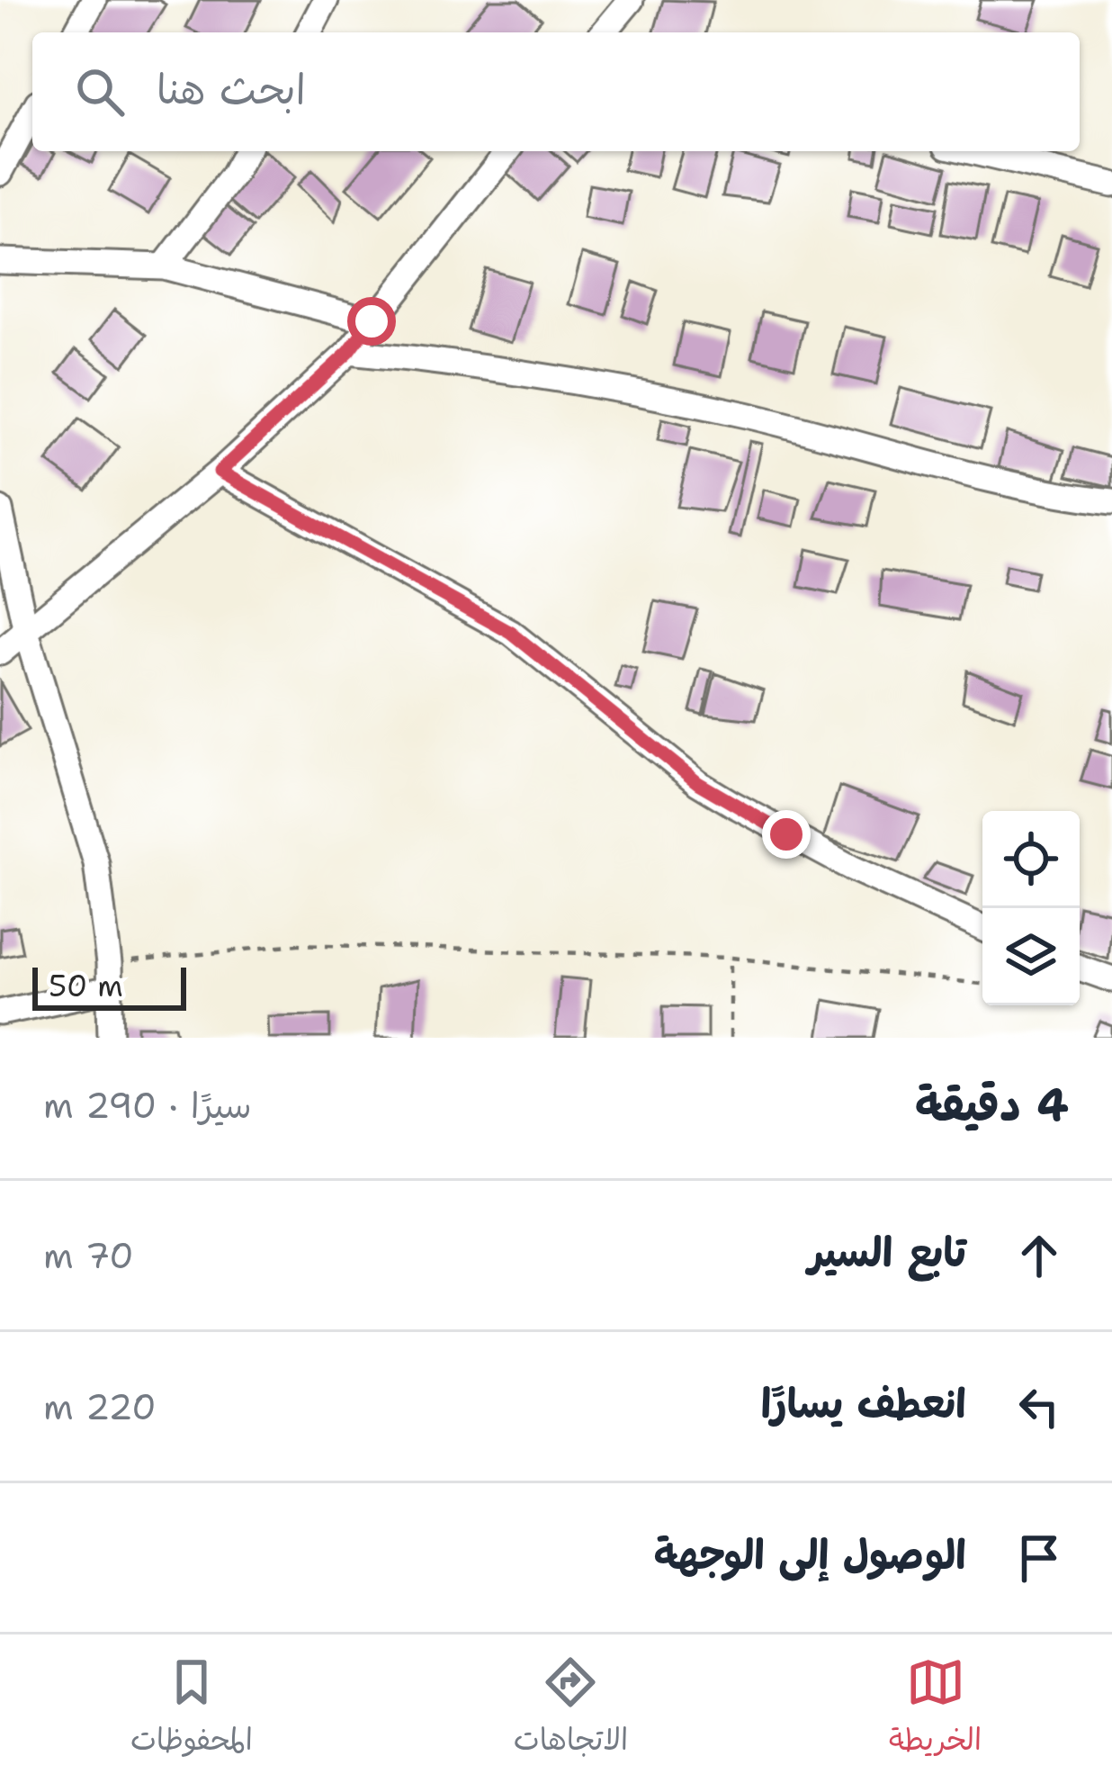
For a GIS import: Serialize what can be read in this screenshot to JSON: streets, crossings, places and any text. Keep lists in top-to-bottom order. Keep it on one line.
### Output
{"scale_bar":"50 m","page":{"search":"ابحث هنا","scale":"50 m","heading":["4 دقيقة","سيرًا · 290 m"],"list":[["تابع السير","70 m"],["انعطف يسارًا","220 m"],"الوصول إلى الوجهة"],"nav":["الخريطة","الاتجاهات","المحفوظات"]}}
